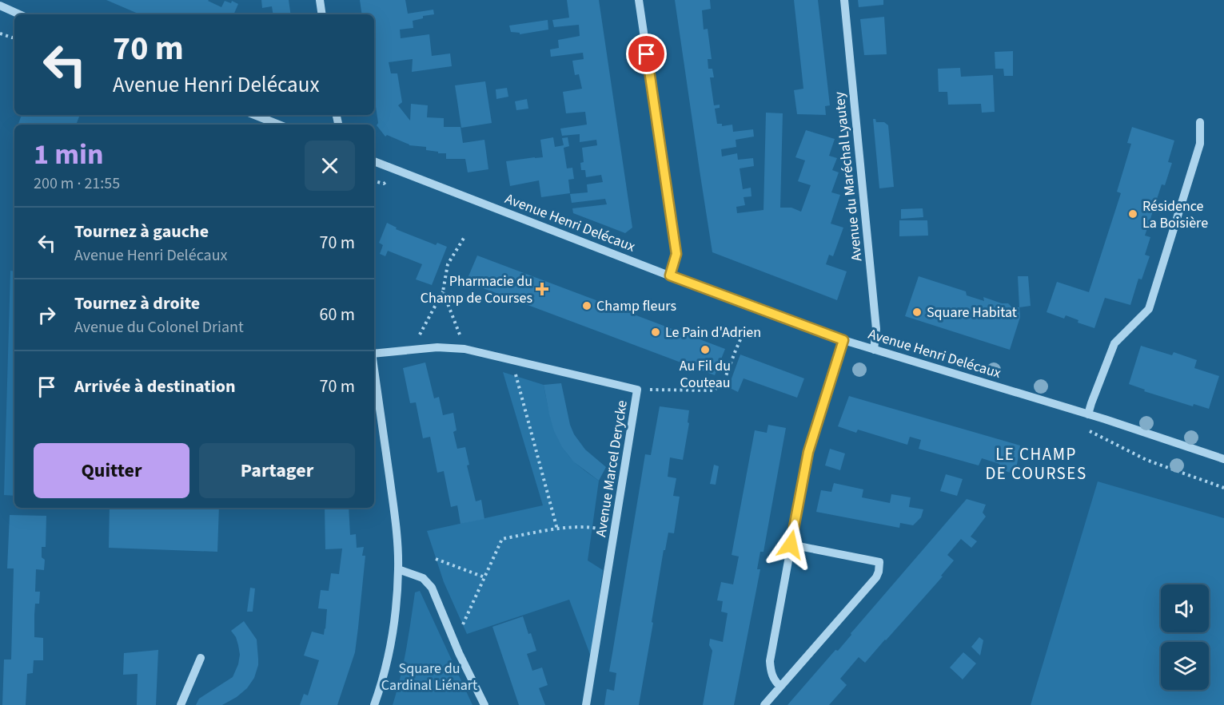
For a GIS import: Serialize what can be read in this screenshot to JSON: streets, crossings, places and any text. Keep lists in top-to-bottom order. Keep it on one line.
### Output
{"streets":{"street":["Avenue du Maréchal Lyautey","Avenue Henri Delécaux","Avenue Marcel Derycke"]},"crossings":[["Avenue du Maréchal Lyautey","Avenue Henri Delécaux"]],"districts":["LE CHAMP DE COURSES"],"parks":["Square du Cardinal Liénart"],"places":{"other":["Résidence La Boisière","Champ fleurs","Square Habitat","Le Pain d'Adrien","Au Fil du Couteau"],"health":["Pharmacie du Champ de Courses"]},"page":{"turn":["70 m","Avenue Henri Delécaux"],"heading":["1 min","200 m · 21:55"],"list":[{"name":"Tournez à gauche","note":"Avenue Henri Delécaux","value":"70 m"},{"name":"Tournez à droite","note":"Avenue du Colonel Driant","value":"60 m"},{"name":"Arrivée à destination","value":"70 m"}],"buttons":["Quitter","Partager"]}}
